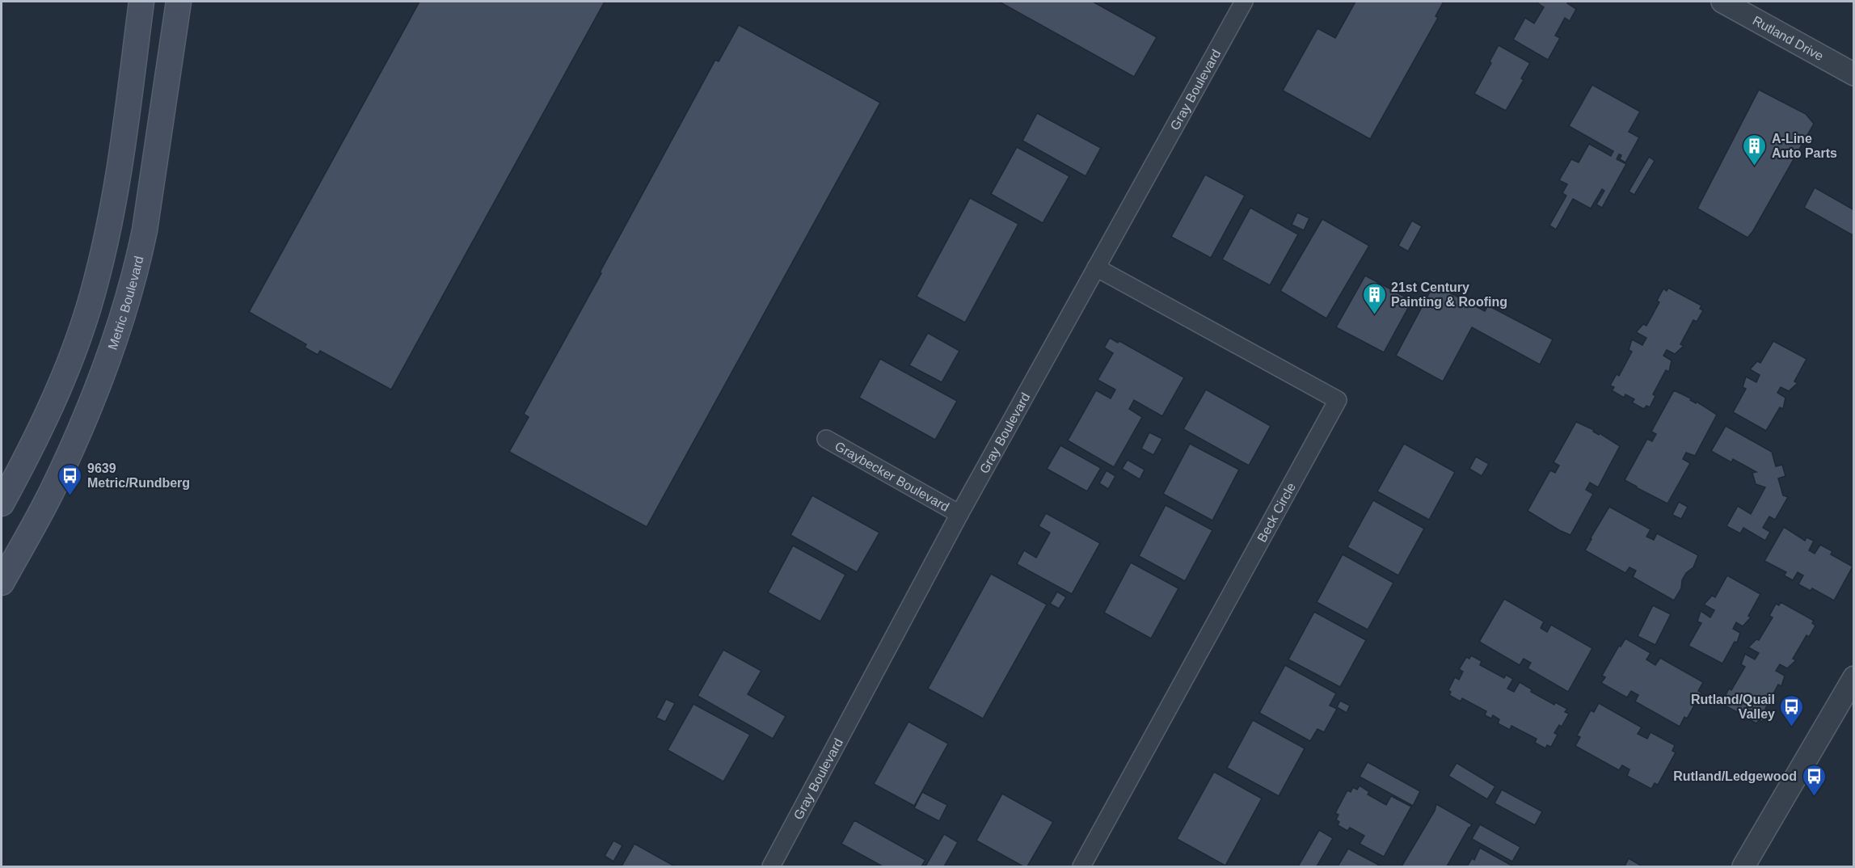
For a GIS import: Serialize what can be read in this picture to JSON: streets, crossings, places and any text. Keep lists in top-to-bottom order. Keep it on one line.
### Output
{"streets":{"main road":["Metric Boulevard"],"street":["Rutland Drive","Gray Boulevard","Graybecker Boulevard","Beck Circle"]},"crossings":[["Gray Boulevard","Graybecker Boulevard"],["Gray Boulevard","Beck Circle"]],"places":{"building":["A-Line Auto Parts","21st Century Painting & Roofing"],"bus stop":["9639 Metric/Rundberg","Rutland/Quail Valley","Rutland/Ledgewood"]}}
